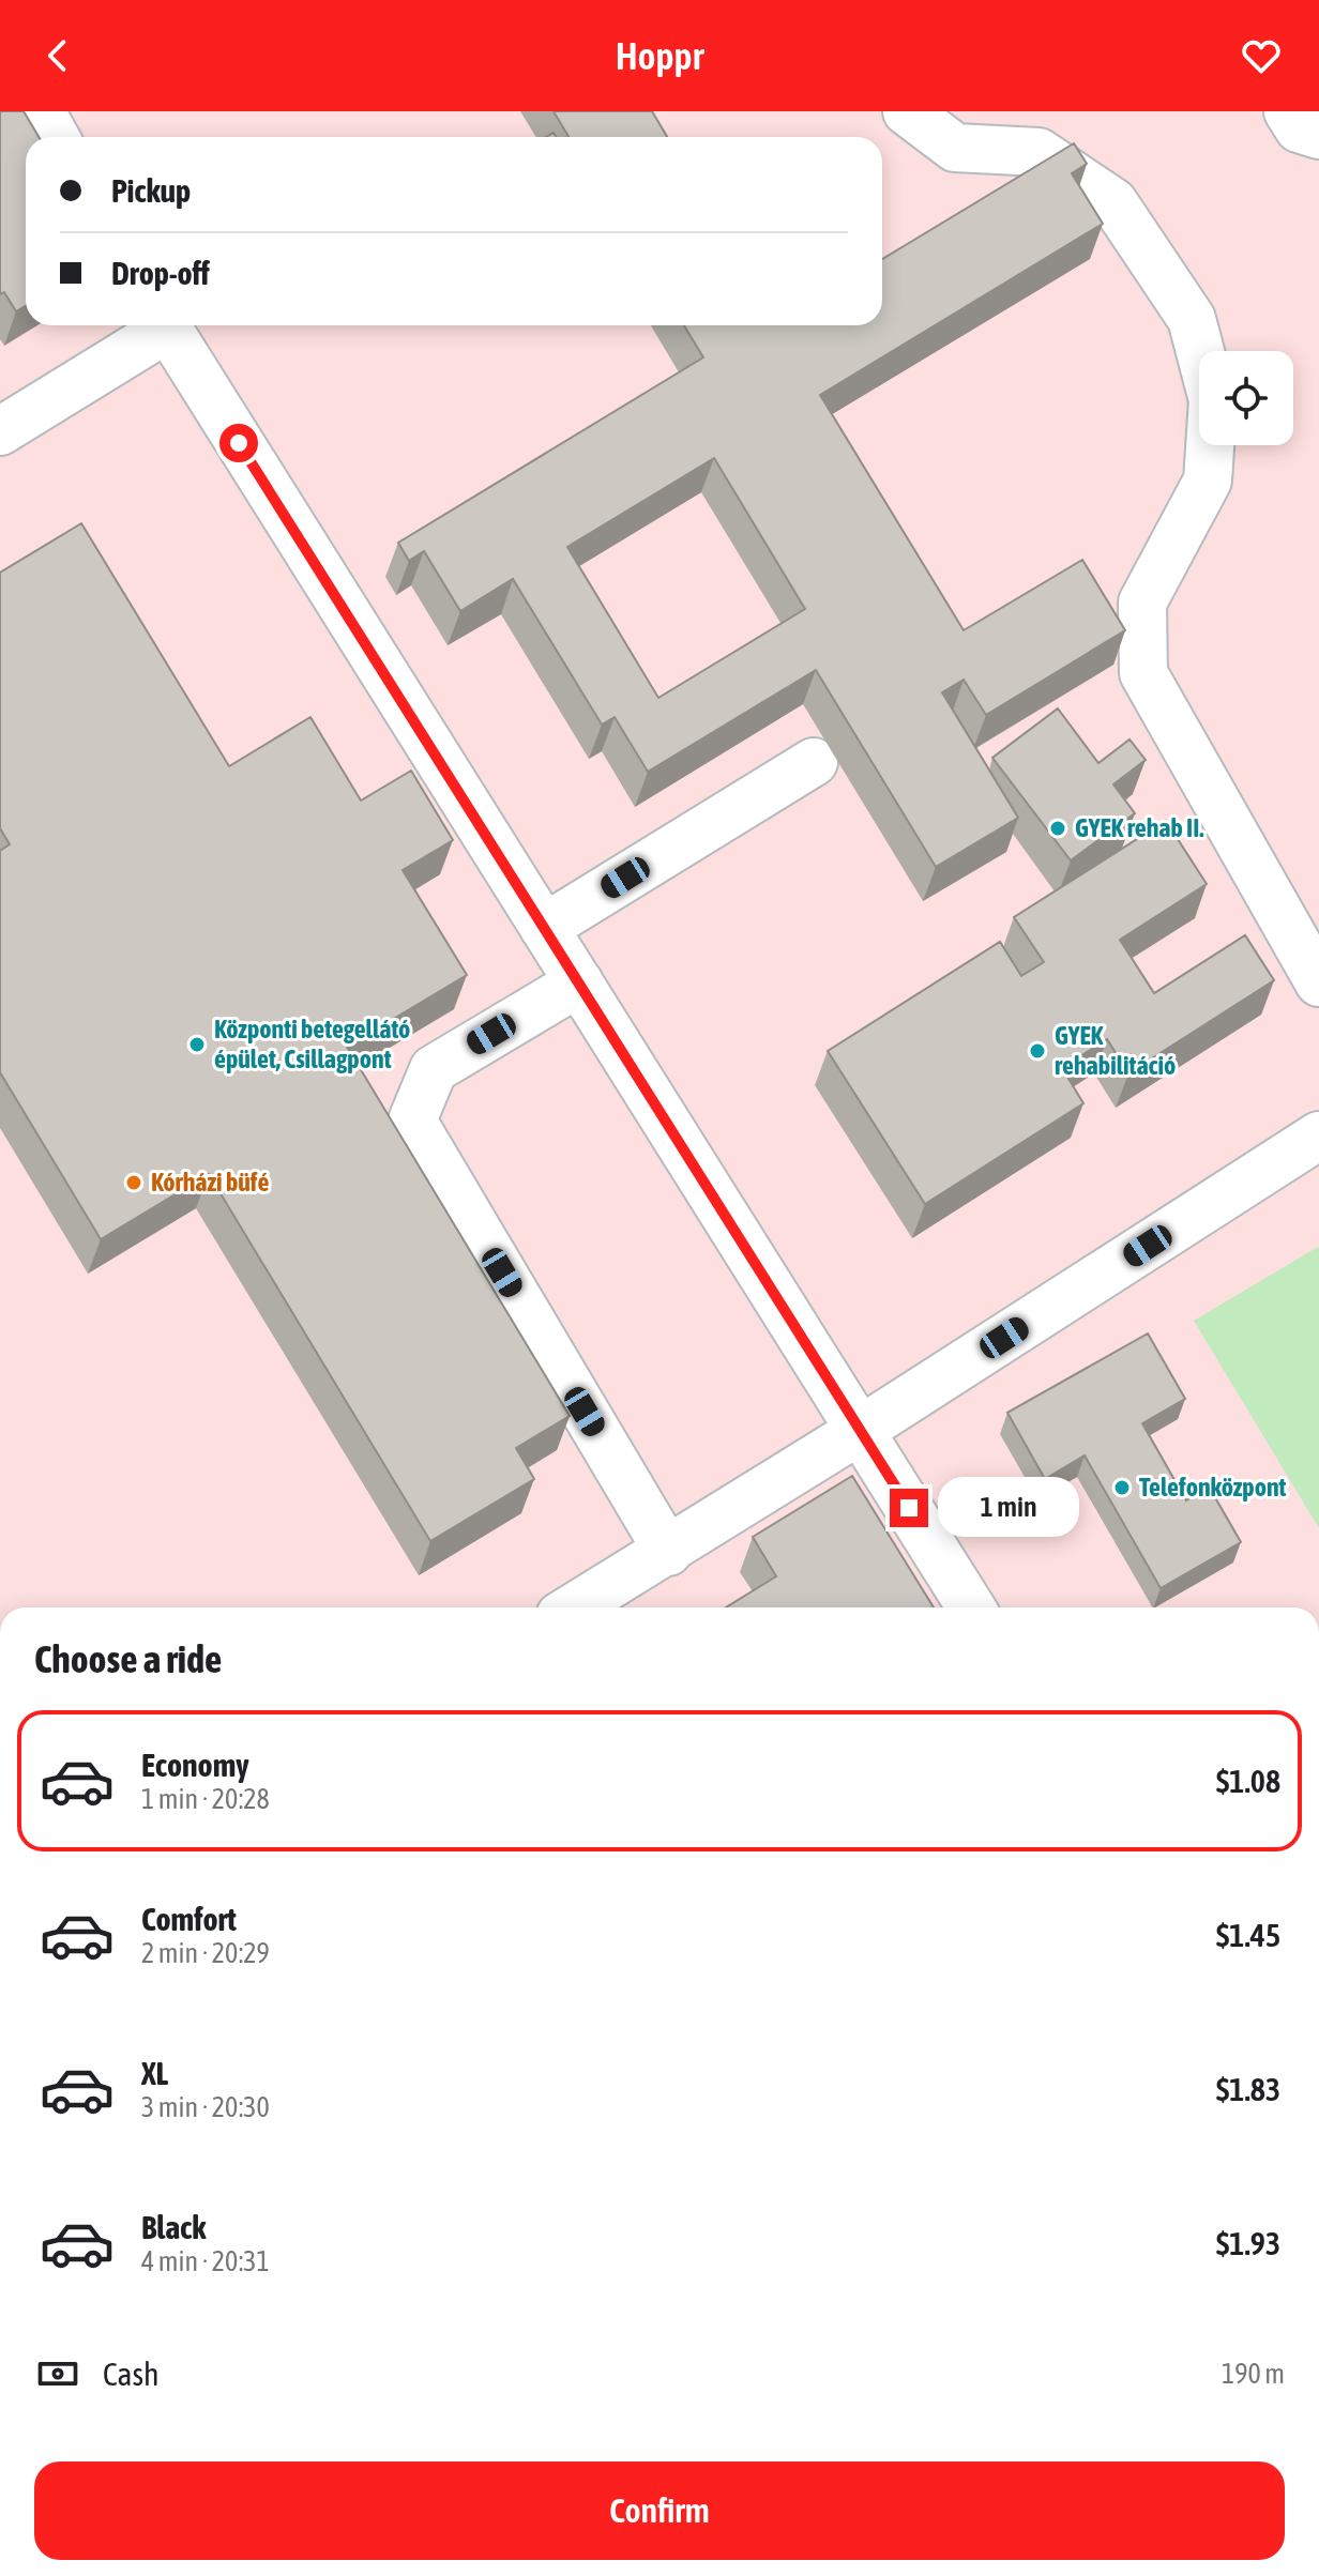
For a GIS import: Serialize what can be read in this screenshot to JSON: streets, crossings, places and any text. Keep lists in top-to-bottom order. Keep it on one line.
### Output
{"places":["GYEK rehab II.","Központi betegellátó épület, Csillagpont","GYEK rehabilitáció","Kórházi büfé","Telefonközpont"],"page":{"header":"Hoppr","banner":["Pickup","Drop-off"],"bubble":"1 min","heading":"Choose a ride","list":[{"name":"Economy","note":"1 min · 20:28","value":"$1.08"},{"name":"Comfort","note":"2 min · 20:29","value":"$1.45"},{"name":"XL","note":"3 min · 20:30","value":"$1.83"},{"name":"Black","note":"4 min · 20:31","value":"$1.93"}],"pay":["Cash","190 m"],"buttons":"Confirm"}}
